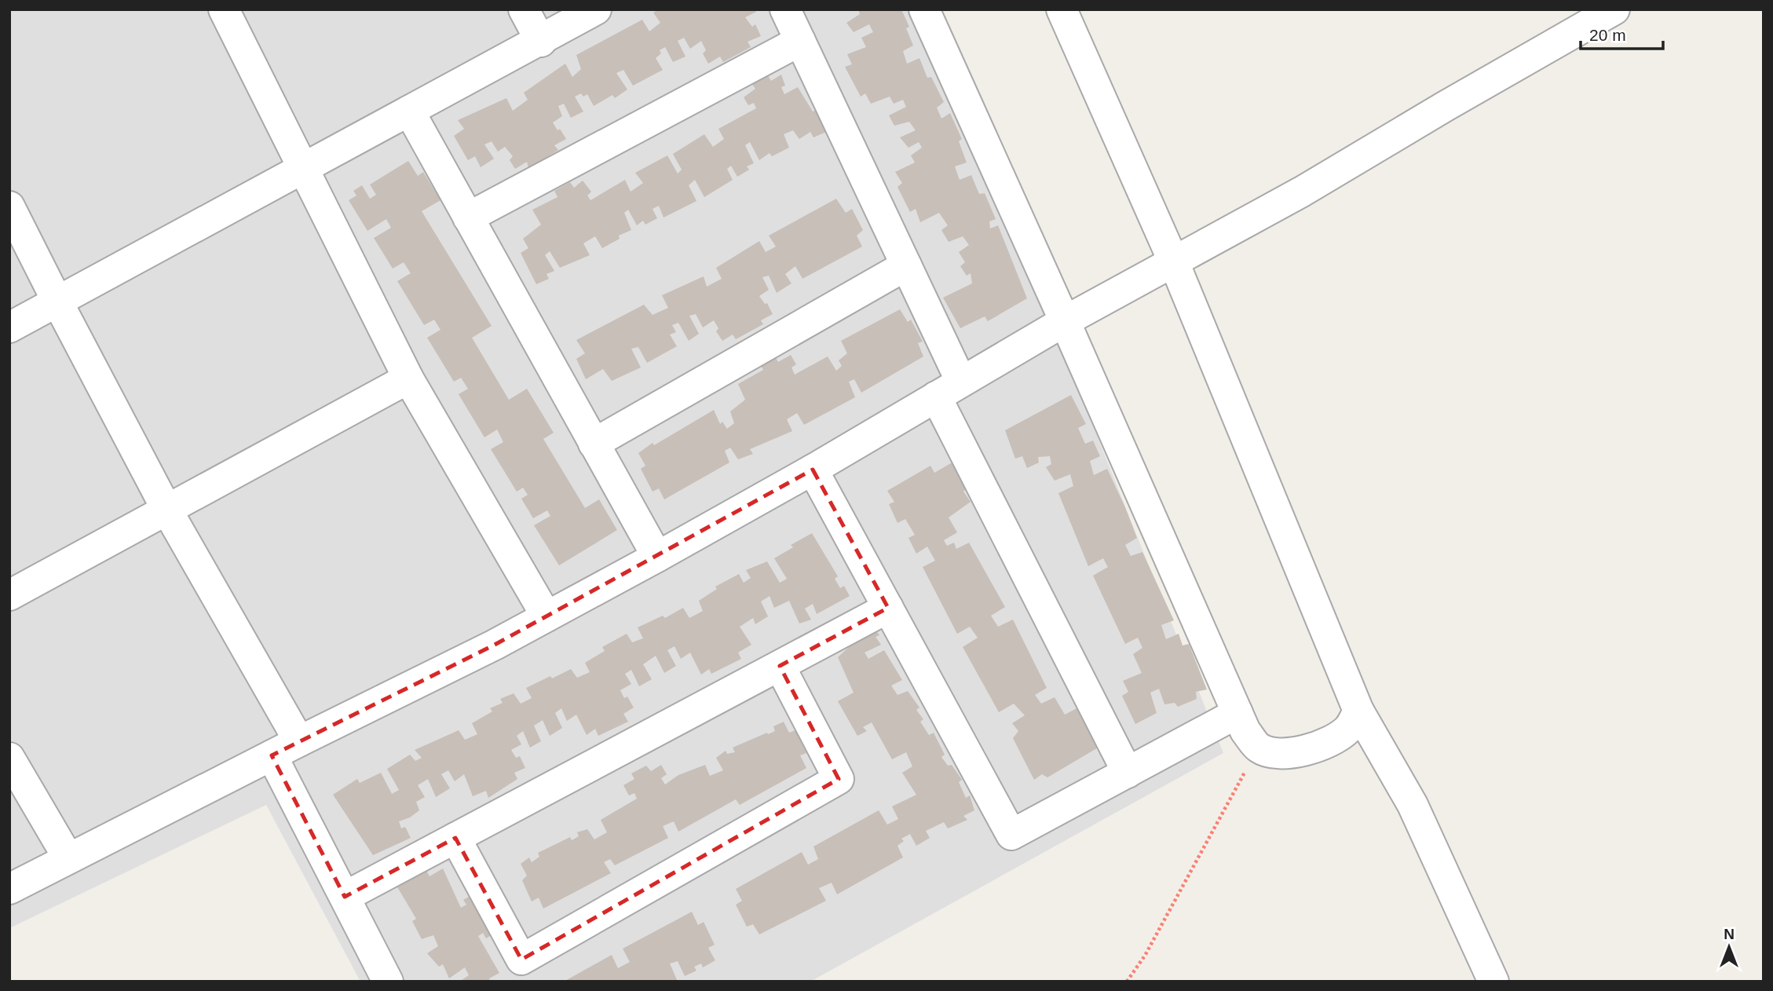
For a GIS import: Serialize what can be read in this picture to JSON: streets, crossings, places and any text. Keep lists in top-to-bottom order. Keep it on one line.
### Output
{"scale_bar":"20 m","north":"top"}
